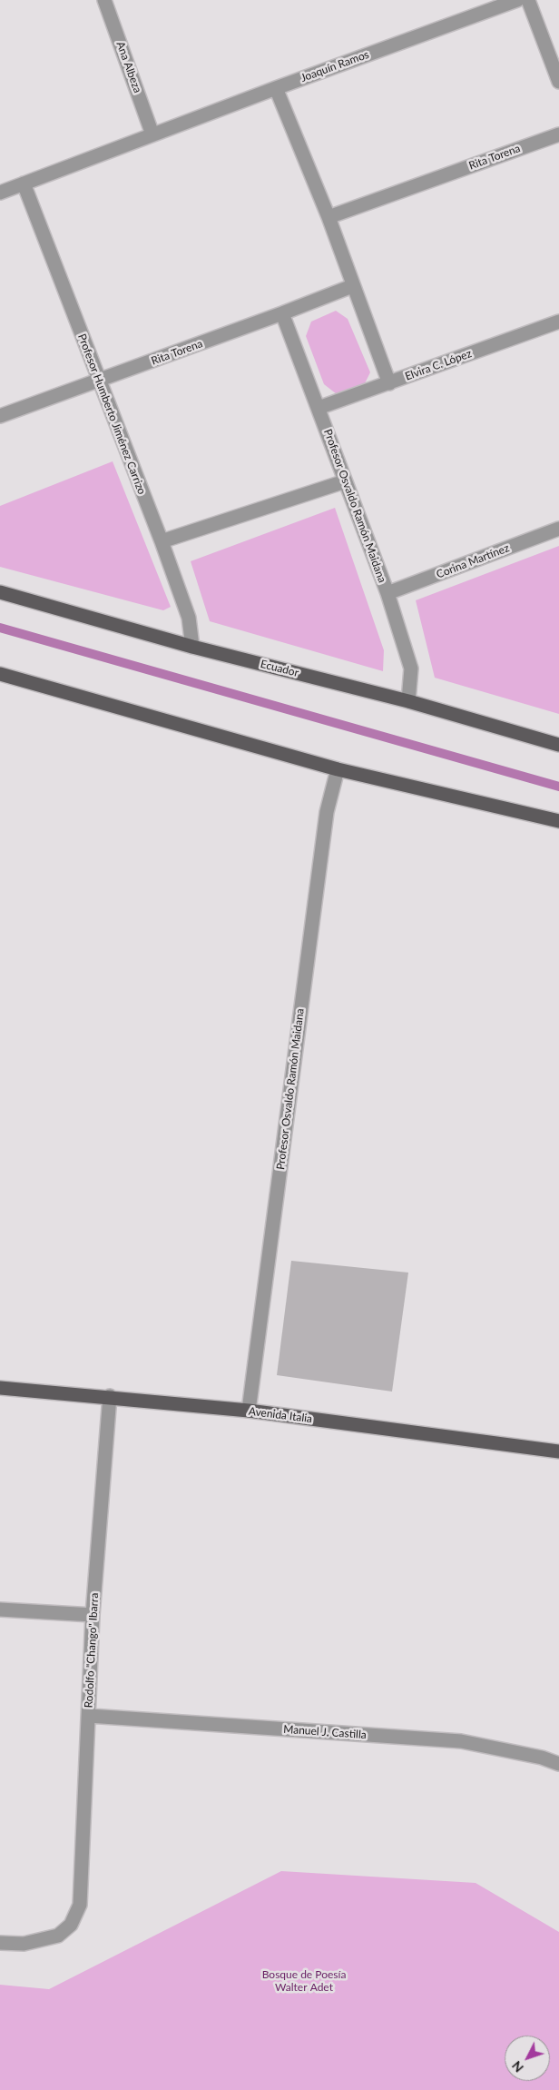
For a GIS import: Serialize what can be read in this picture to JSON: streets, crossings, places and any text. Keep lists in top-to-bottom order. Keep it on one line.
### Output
{"streets":{"main road":["Ecuador","Avenida Italia"],"street":["Joaquín Ramos","Ana Albeza","Rita Torena","Elvira C. López","Profesor Humberto Jiménez Carrizo","Profesor Osvaldo Ramón Maidana","Corina Martínez","Rodolfo \"Chango\" Ibarra","Manuel J. Castilla"]},"crossings":[["Joaquín Ramos","Ana Albeza"],["Joaquín Ramos","Profesor Humberto Jiménez Carrizo"],["Rita Torena","Profesor Humberto Jiménez Carrizo"],["Rita Torena","Profesor Osvaldo Ramón Maidana"],["Elvira C. López","Profesor Osvaldo Ramón Maidana"],["Profesor Humberto Jiménez Carrizo","Ecuador"],["Profesor Osvaldo Ramón Maidana","Corina Martínez"],["Profesor Osvaldo Ramón Maidana","Ecuador"],["Profesor Osvaldo Ramón Maidana","Avenida Italia"],["Avenida Italia","Rodolfo \"Chango\" Ibarra"],["Rodolfo \"Chango\" Ibarra","Manuel J. Castilla"]],"parks":["Bosque de Poesía Walter Adet"],"north":"bottom left"}
